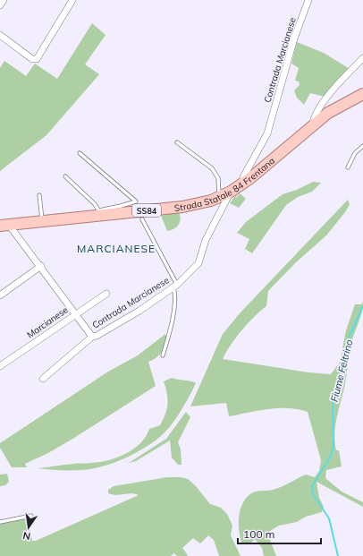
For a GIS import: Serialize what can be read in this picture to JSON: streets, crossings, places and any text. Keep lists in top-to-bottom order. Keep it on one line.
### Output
{"streets":{"main road":["Strada Statale 84 Frentana","SS84"],"street":["Contrada Marcianese","Marcianese"]},"crossings":[["Contrada Marcianese","Strada Statale 84 Frentana"],["Contrada Marcianese","Marcianese"]],"districts":["MARCIANESE"],"water":["Fiume Feltrino"],"scale_bar":"100 m","north":"bottom"}
